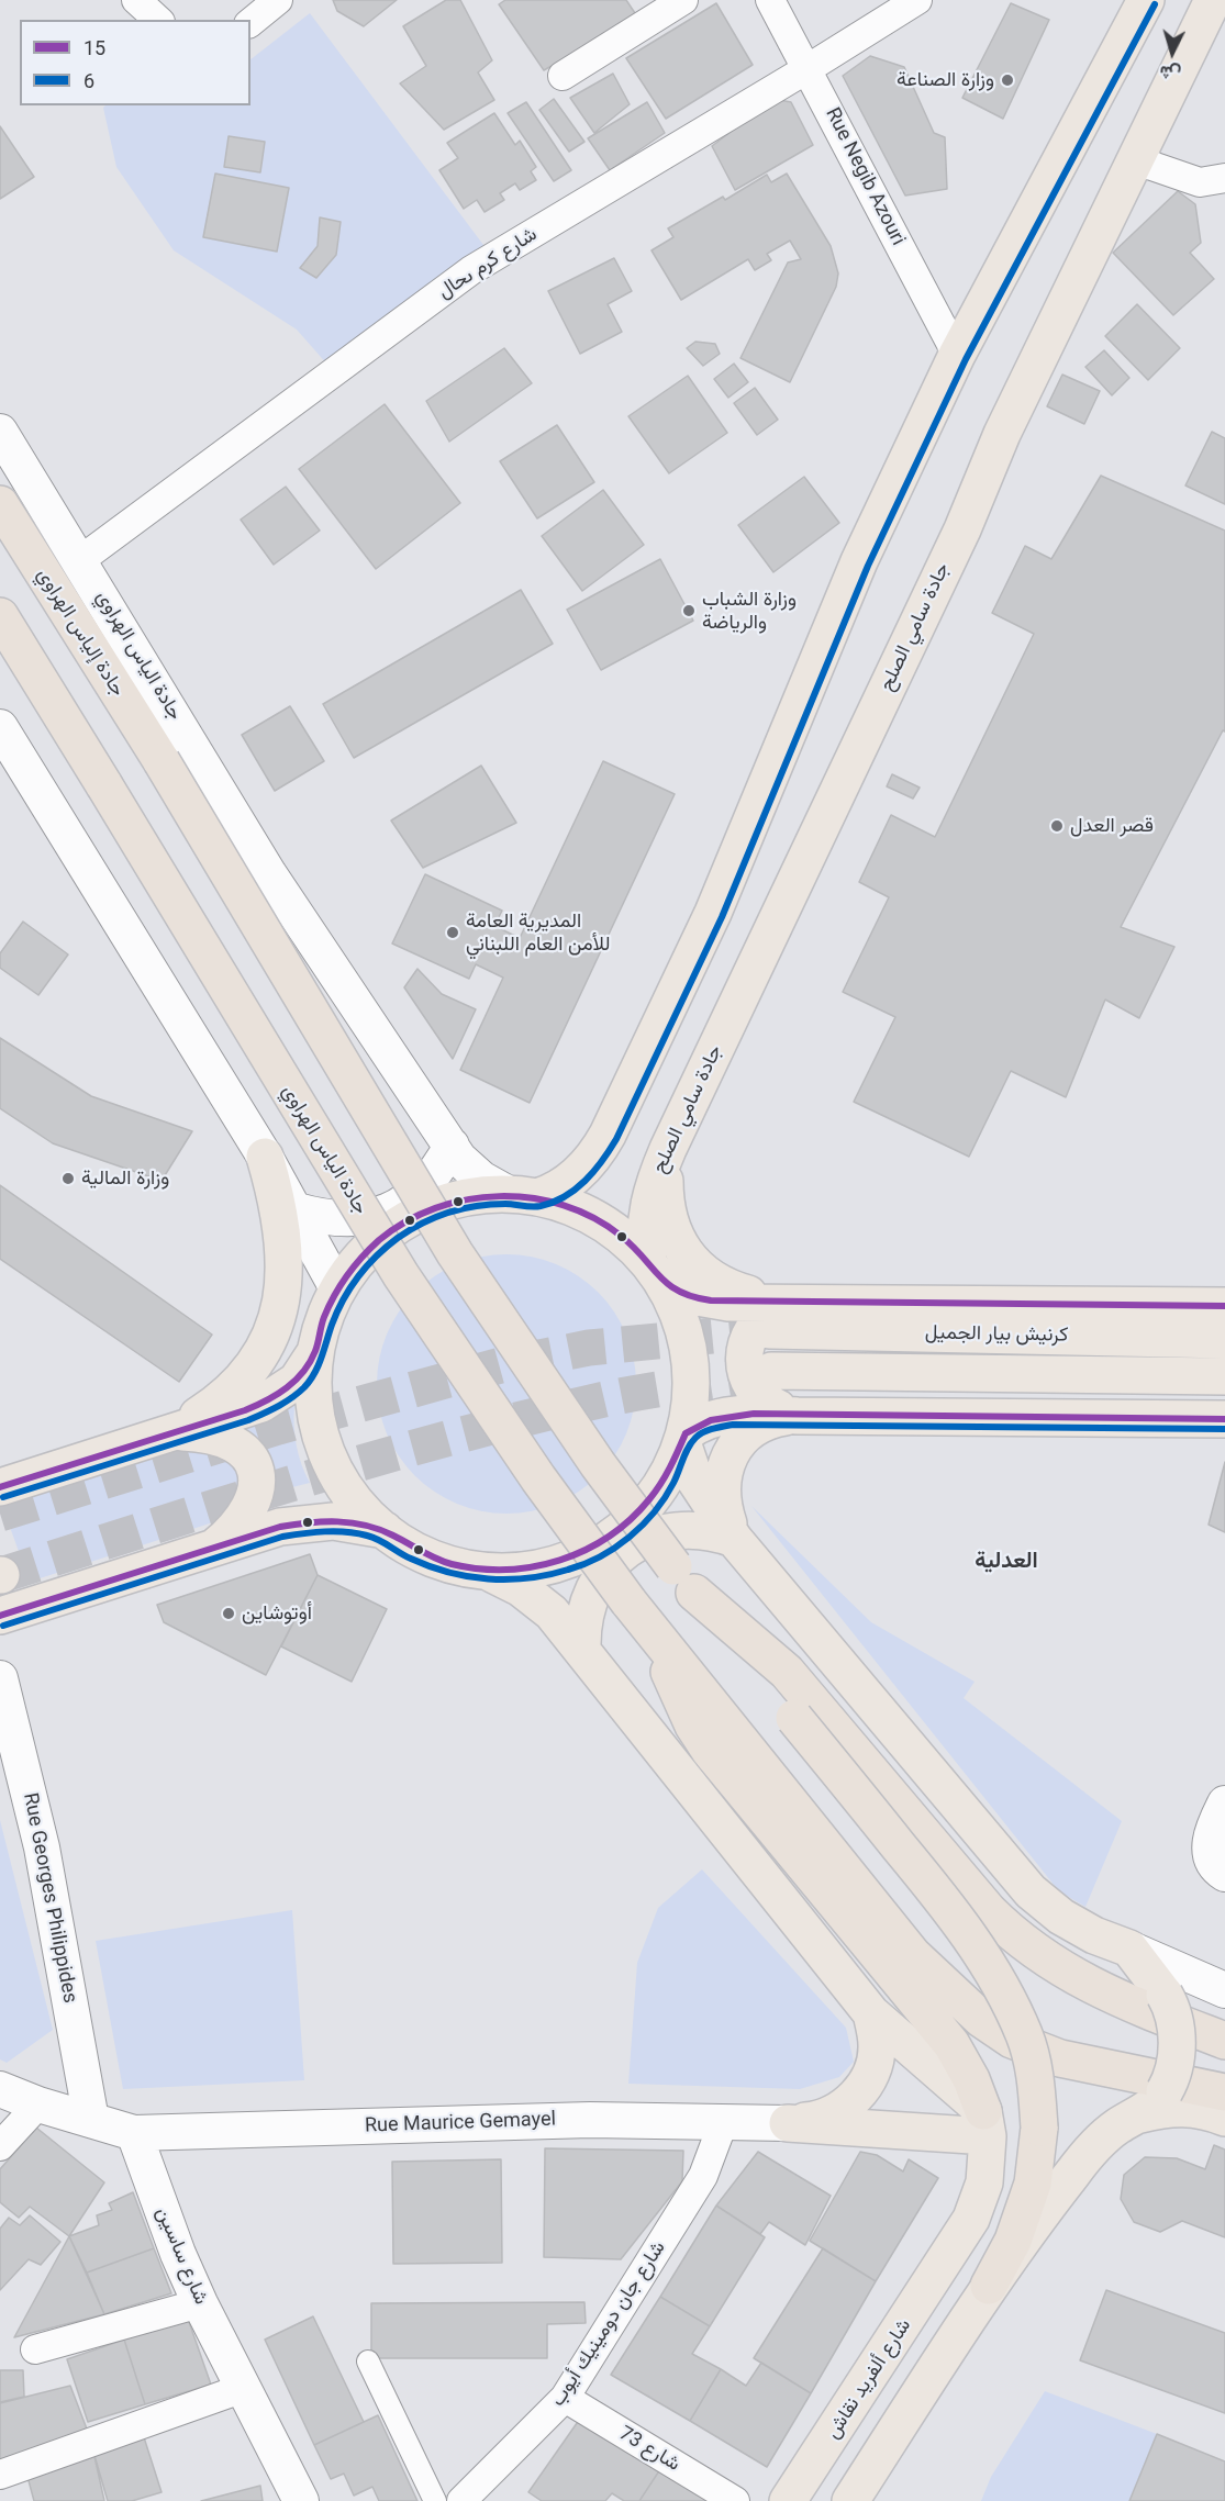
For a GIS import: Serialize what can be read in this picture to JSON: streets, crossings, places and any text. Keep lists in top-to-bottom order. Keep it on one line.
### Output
{"streets":{"highway":["جادة سامي الصلح","جادة إلياس الهراوي","جادة الياس الهراوي","كرنيش بيار الجميل","شارع ألفريد نقاش"],"street":["Rue Negib Azouri","شارع كرم ىحال","Rue Georges Philippides","Rue Maurice Gemayel","شارع ساسين","شارع جان دومينيك أيوب","شارع 73"]},"crossings":[["Rue Negib Azouri","شارع كرم ىحال"],["شارع كرم ىحال","جادة الياس الهراوي"],["Rue Maurice Gemayel","شارع ساسين"],["Rue Maurice Gemayel","شارع جان دومينيك أيوب"],["شارع جان دومينيك أيوب","شارع 73"]],"districts":["العدلية"],"places":["وزارة الصناعة","وزارة الشباب والرياضة","قصر العدل","المديرية العامة للأمن العام اللبناني","وزارة المالية","أوتوشاين"],"lines":["transit line 6","transit line 15"],"legend":["15","6"],"north":"bottom"}
